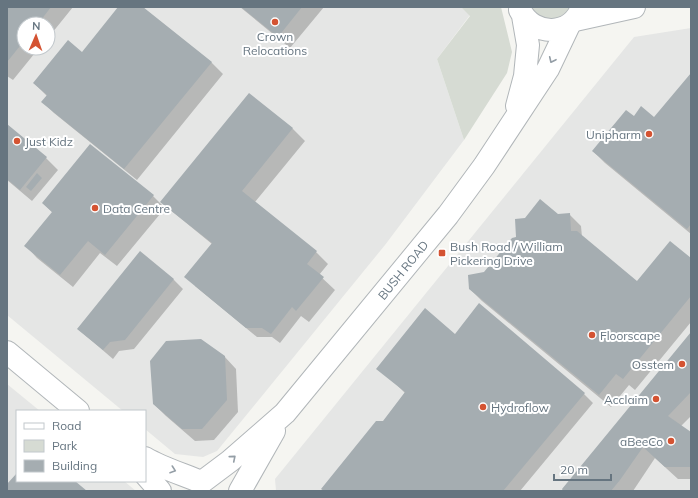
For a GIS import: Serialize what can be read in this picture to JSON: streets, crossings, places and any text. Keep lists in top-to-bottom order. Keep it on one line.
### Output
{"streets":{"main road":["BUSH ROAD"]},"places":{"other":["Crown Relocations","Unipharm","Just Kidz","Data Centre","Floorscape","Osstem","Acclaim","Hydroflow","aBeeCo"],"transit":["Bush Road / William Pickering Drive"]},"legend":["Road","Park","Building"],"scale_bar":"20 m","north":"top"}
